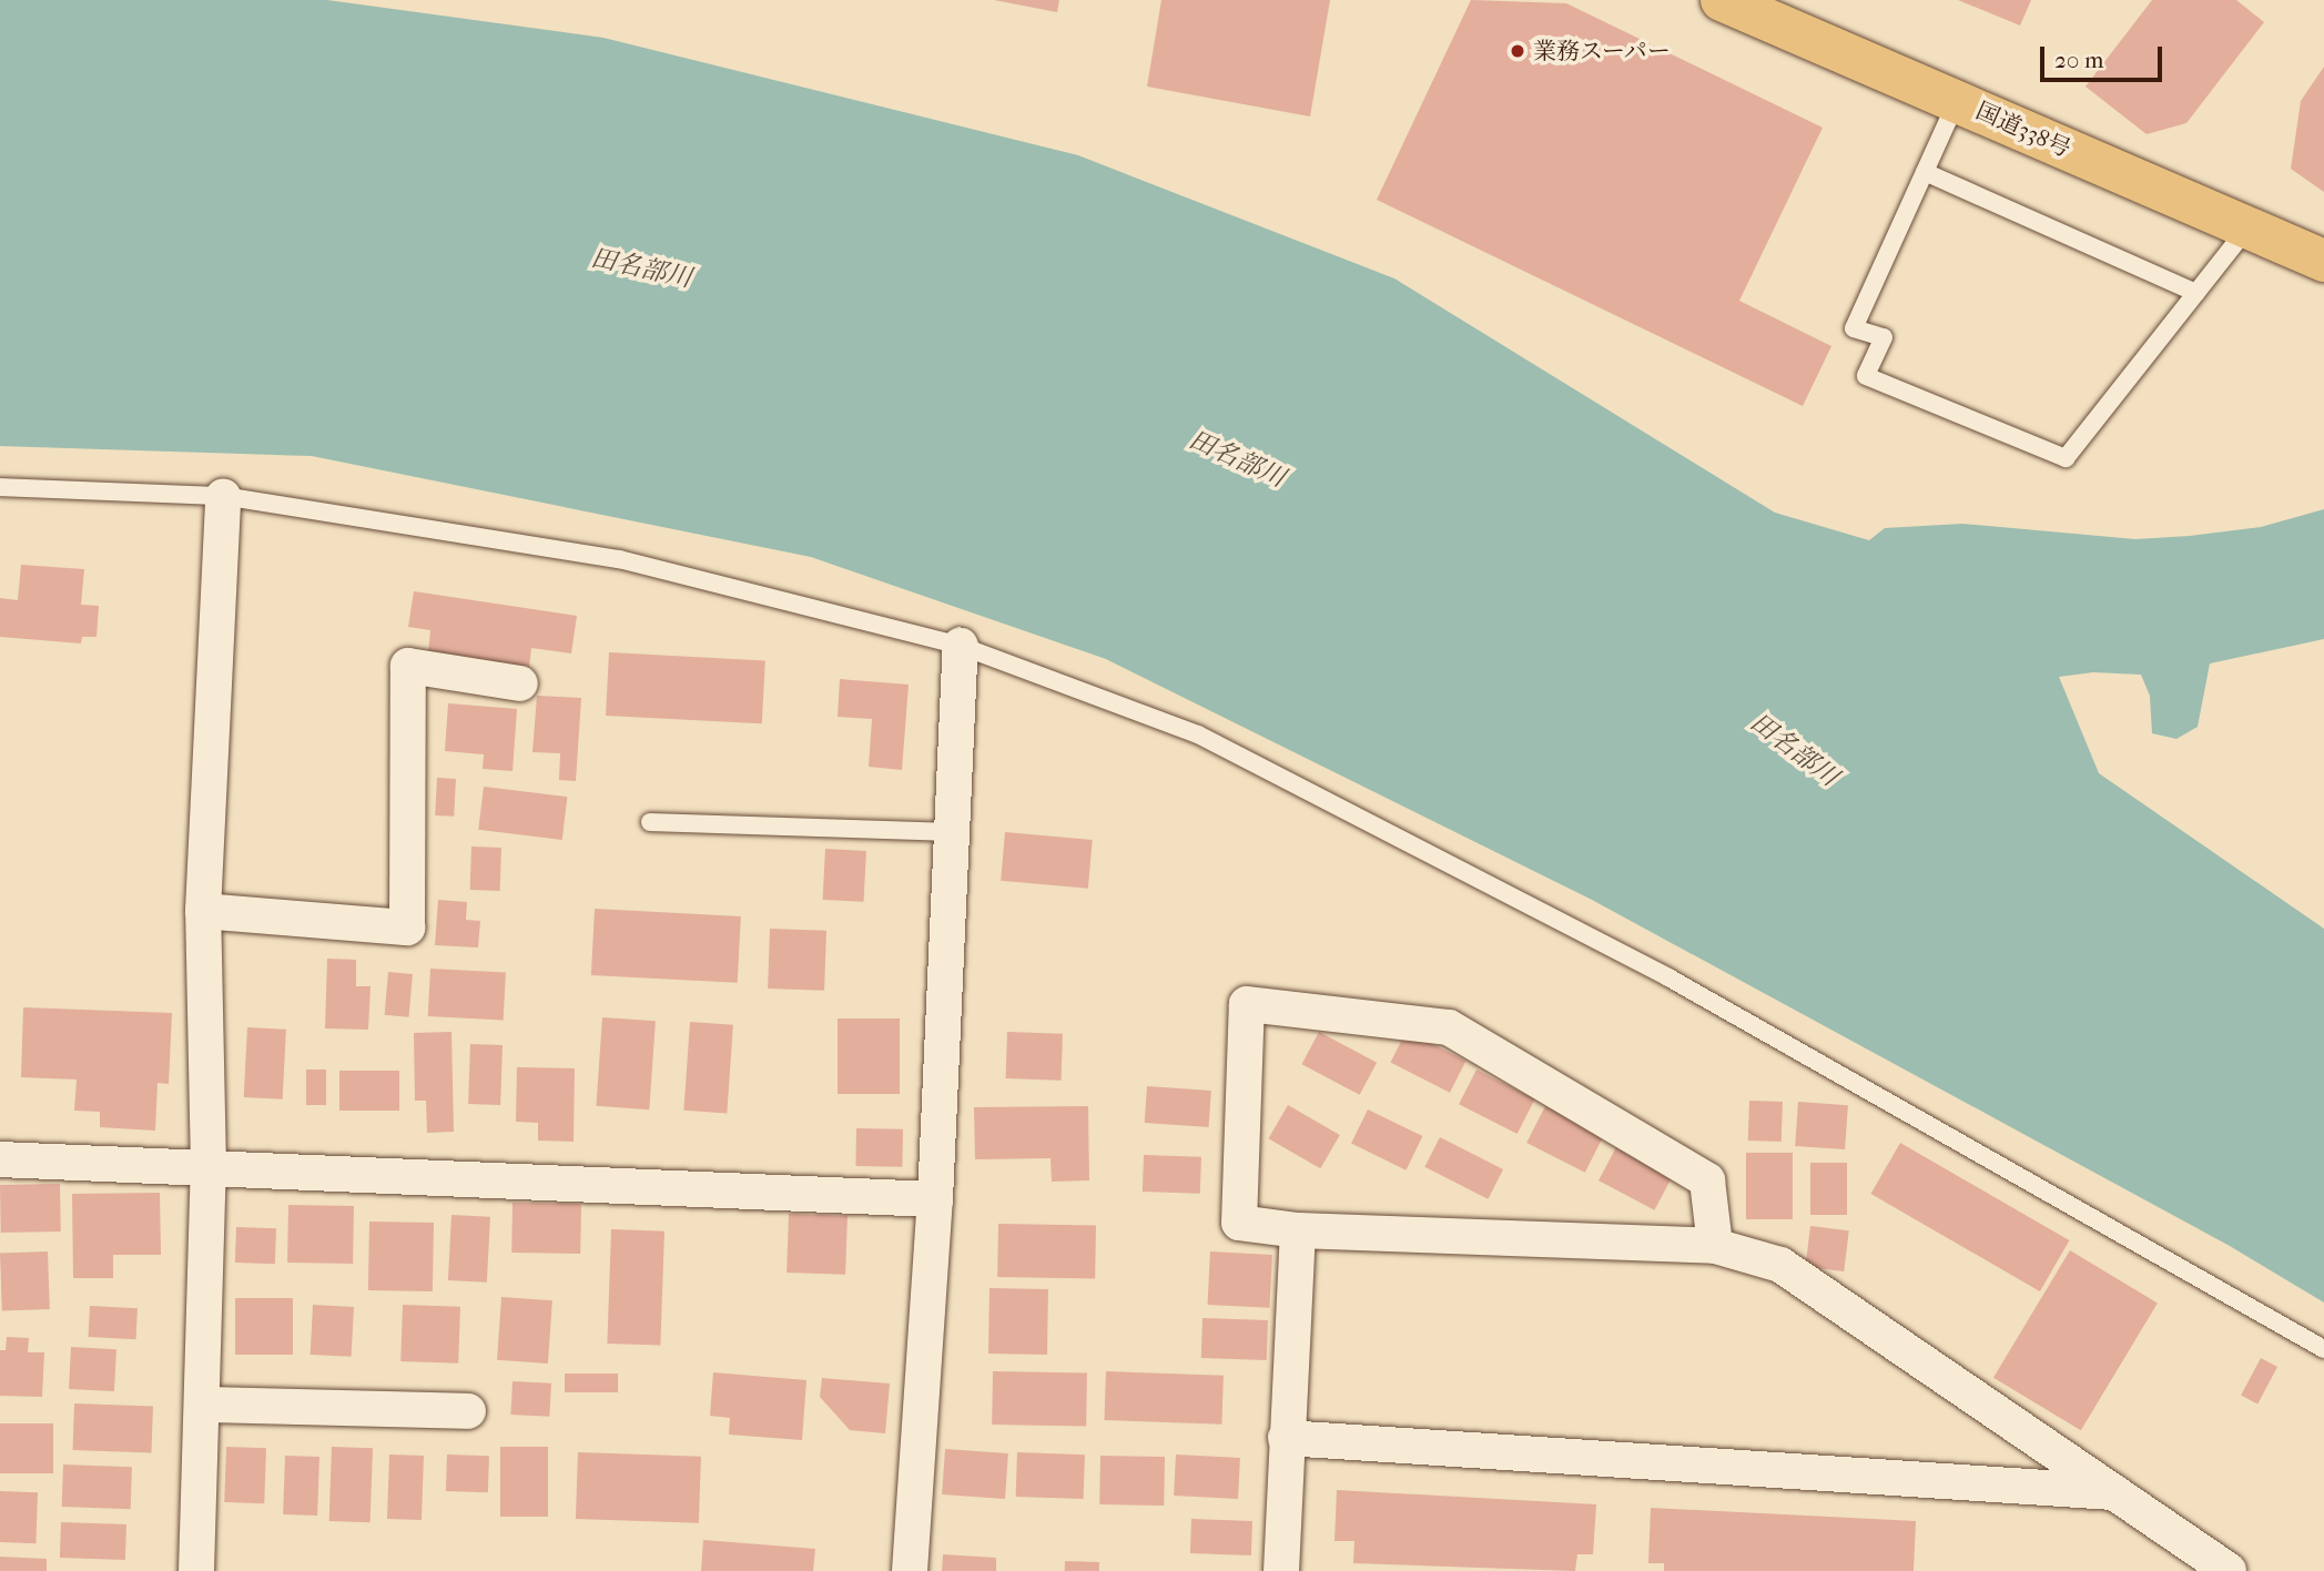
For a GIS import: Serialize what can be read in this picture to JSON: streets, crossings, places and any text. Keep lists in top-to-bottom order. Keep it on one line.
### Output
{"streets":{"highway":["国道338号"]},"water":["田名部川"],"places":["業務スーパー"],"scale_bar":"20 m"}
